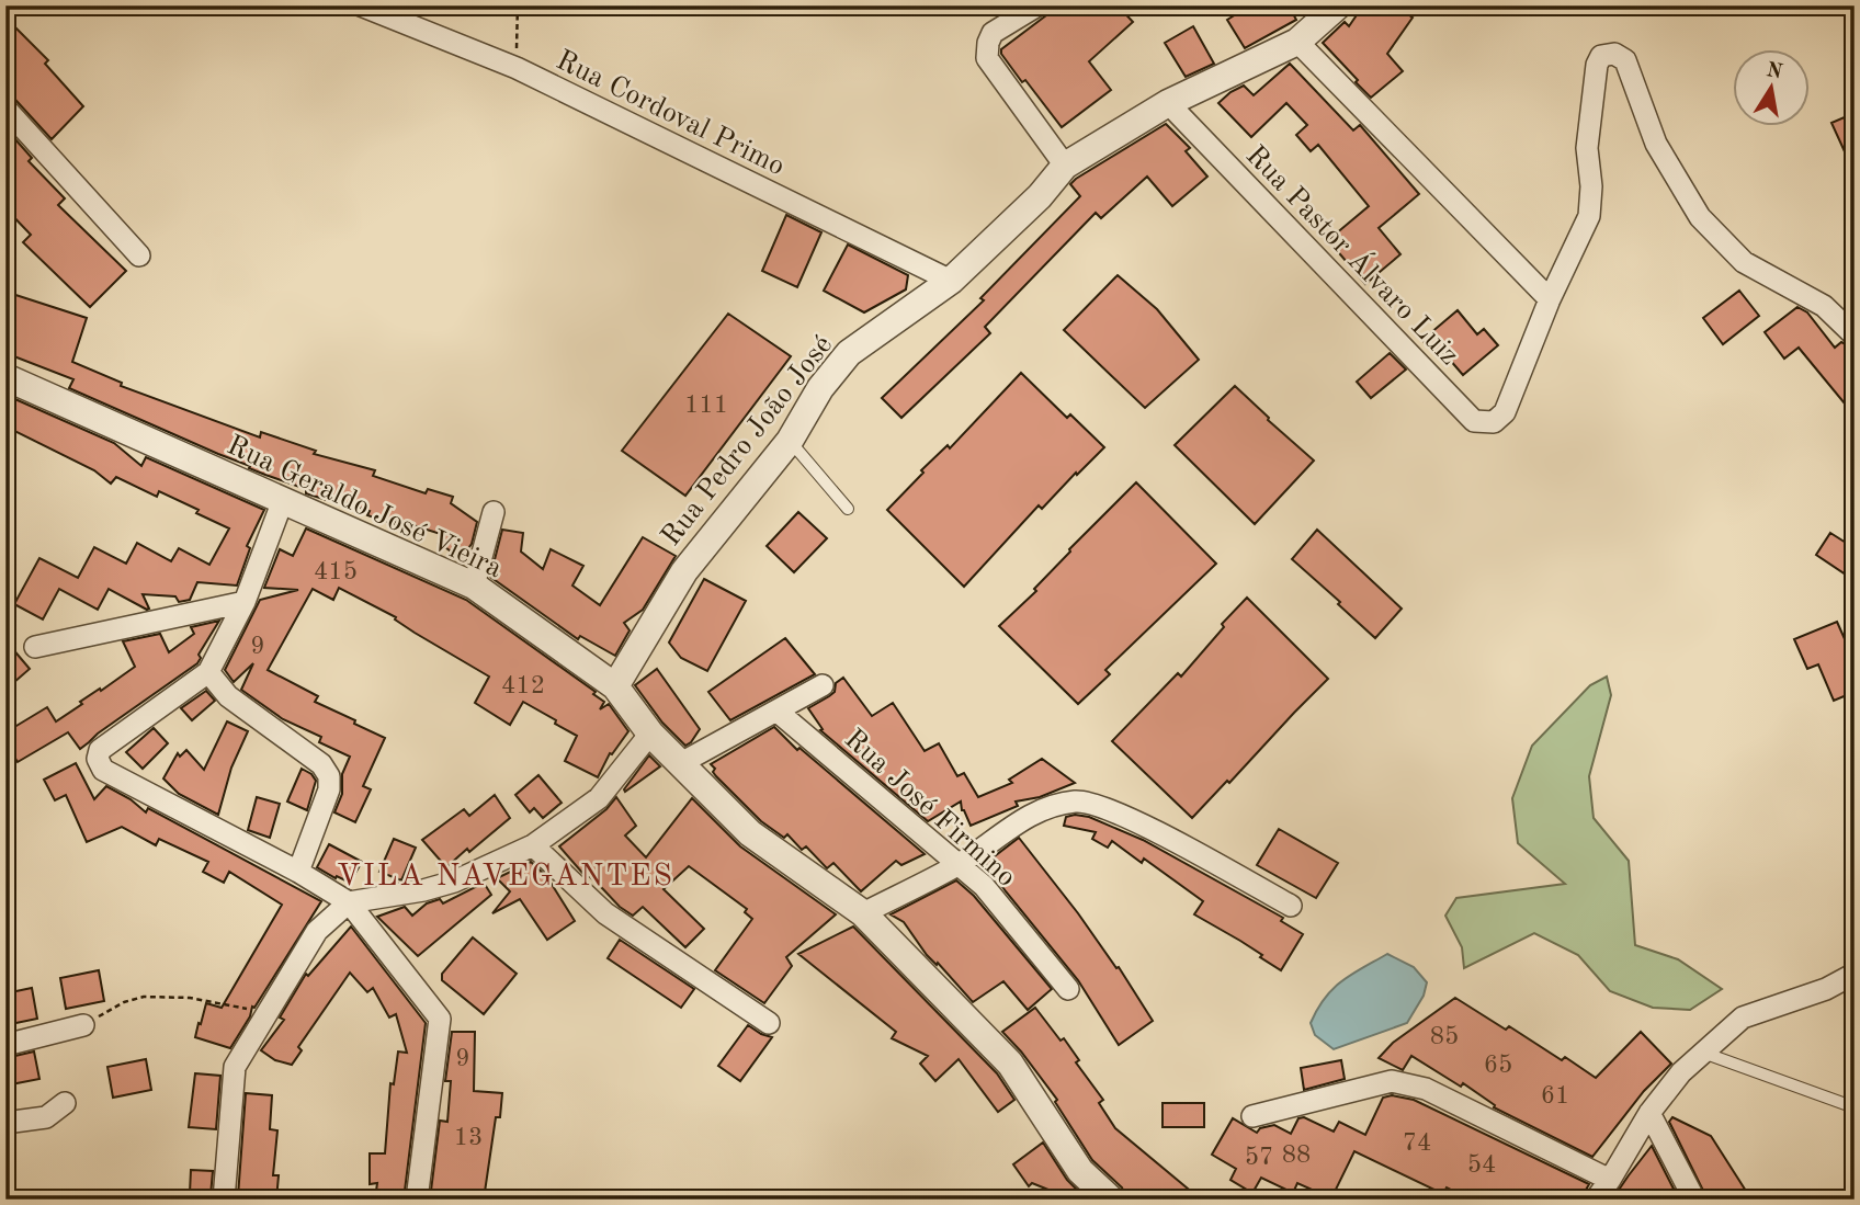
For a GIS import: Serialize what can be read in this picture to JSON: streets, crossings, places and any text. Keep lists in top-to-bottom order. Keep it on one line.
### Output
{"streets":{"street":["Rua Cordoval Primo","Rua Pastor Álvaro Luiz","Rua Pedro João José","Rua Geraldo José Vieira","Rua José Firmino"]},"crossings":[["Rua Cordoval Primo","Rua Pedro João José"],["Rua Pastor Álvaro Luiz","Rua Pedro João José"],["Rua Pedro João José","Rua Geraldo José Vieira"]],"districts":["VILA NAVEGANTES"],"house_numbers":["111","415","9","412","85","9","65","61","13","74","88","57","54"],"north":"top"}
